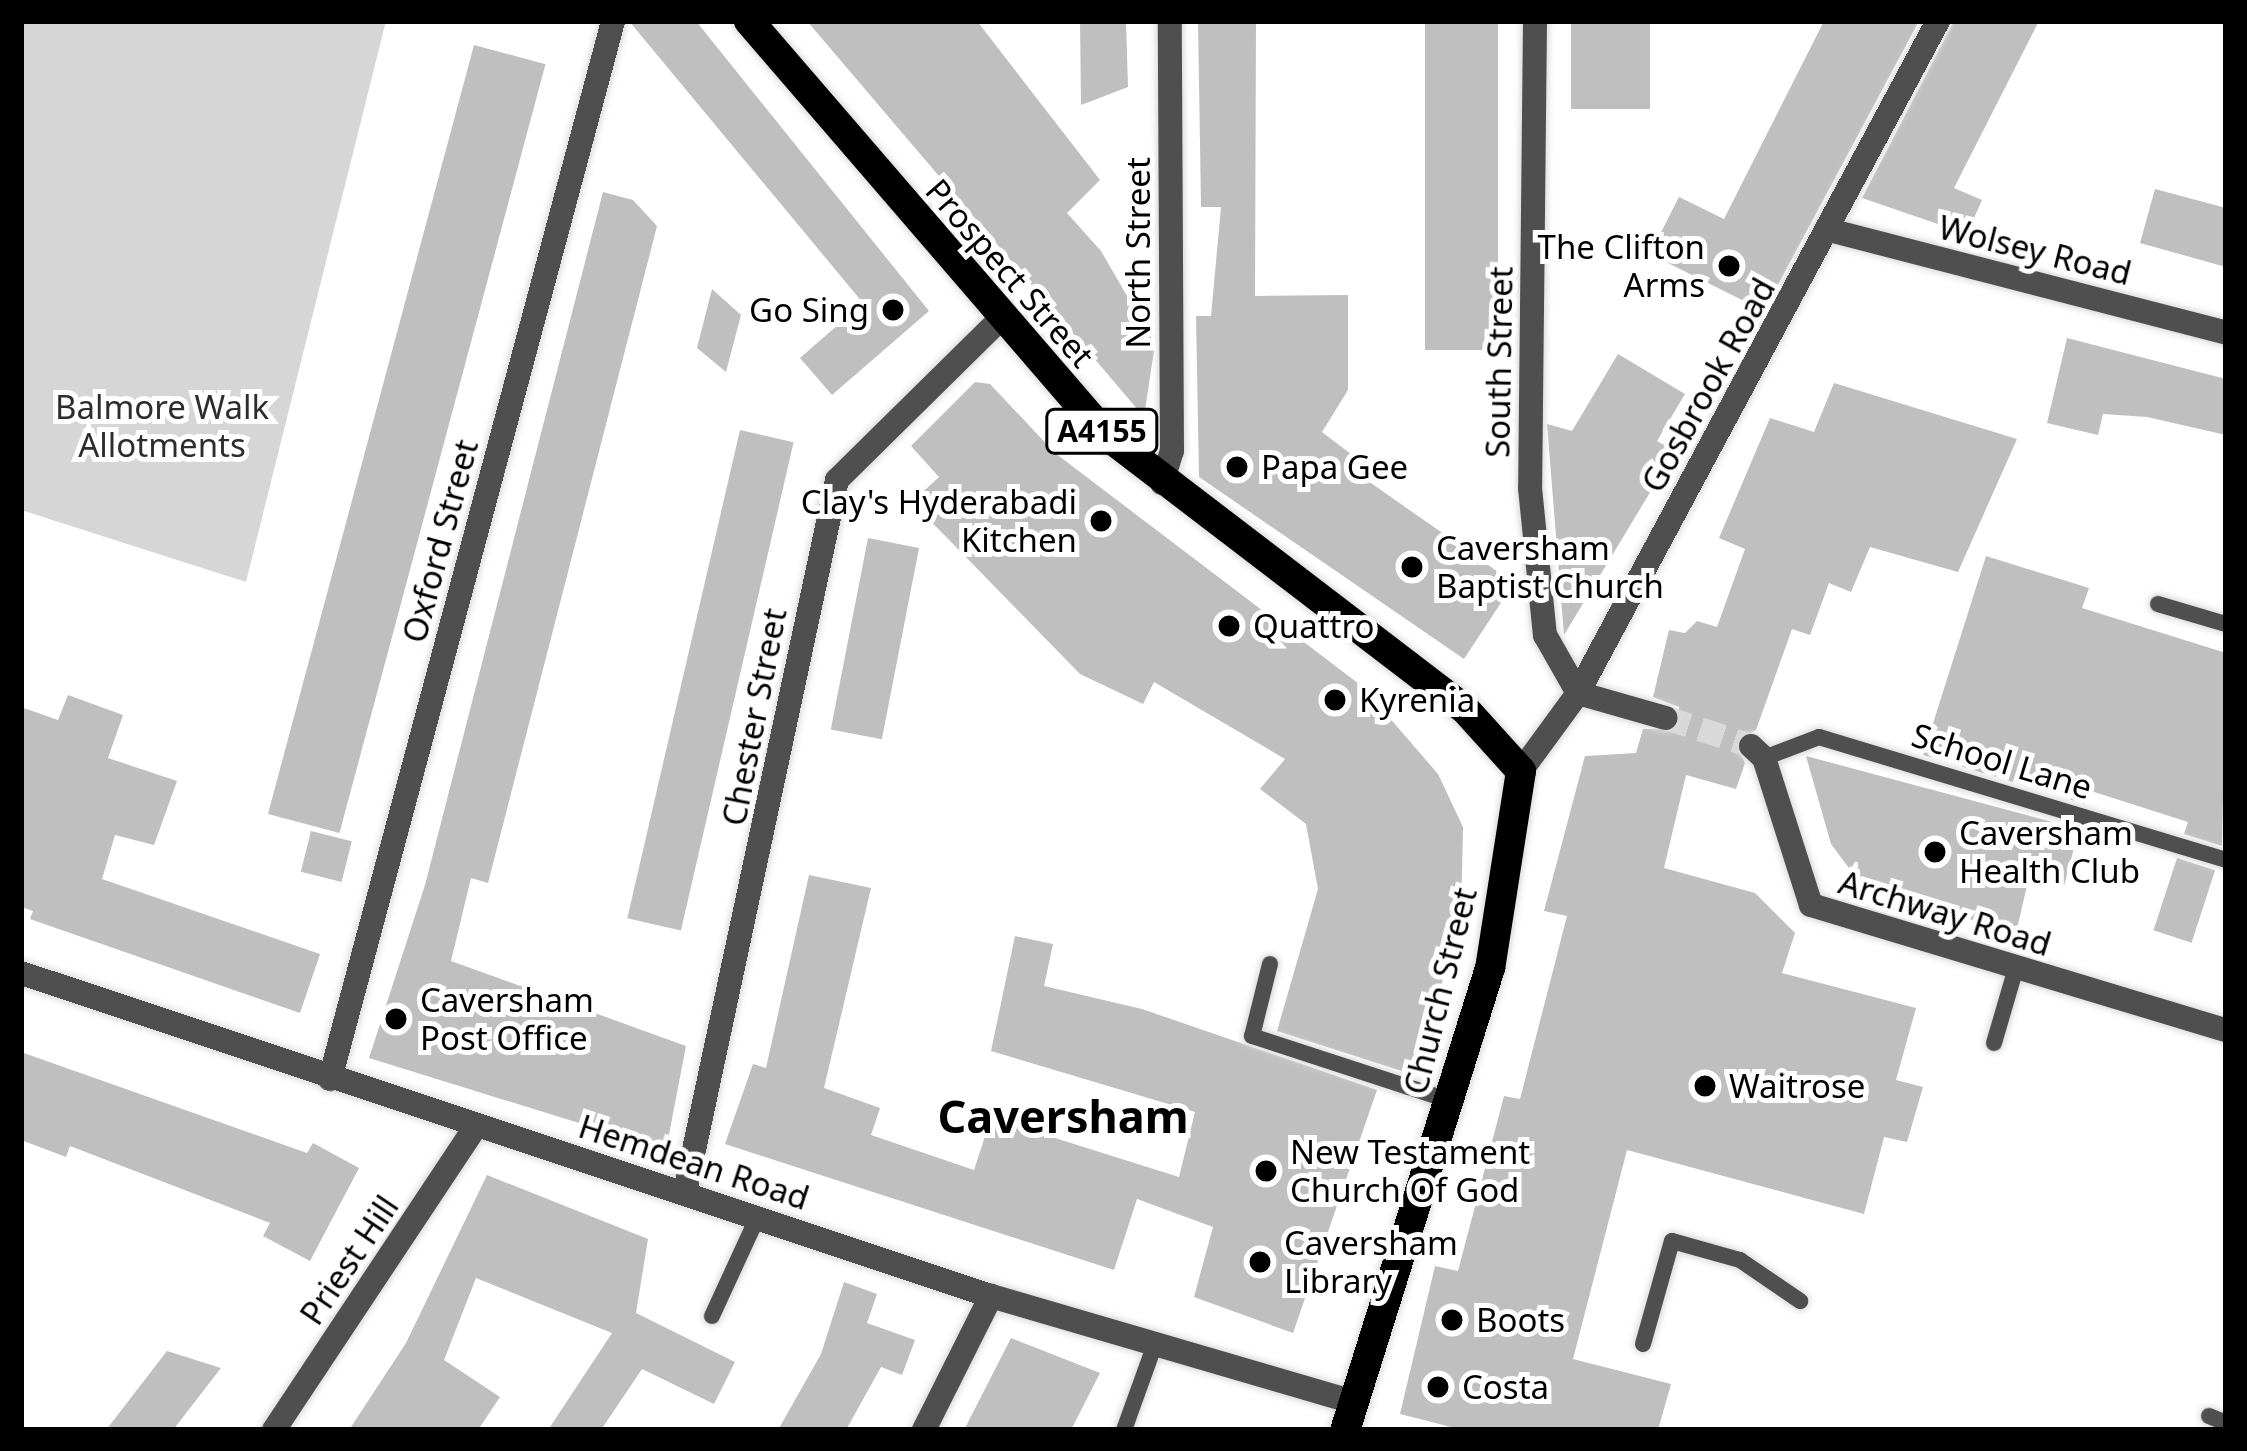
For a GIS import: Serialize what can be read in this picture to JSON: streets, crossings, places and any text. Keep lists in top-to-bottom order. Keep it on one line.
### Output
{"streets":{"main road":["Prospect Street","A4155","Church Street"],"street":["Wolsey Road","North Street","South Street","Gosbrook Road","Oxford Street","Chester Street","Archway Road","Hemdean Road","Priest Hill"],"lane":["School Lane"]},"crossings":[["Wolsey Road","Gosbrook Road"],["North Street","Prospect Street"],["Prospect Street","Gosbrook Road"],["Prospect Street","Chester Street"],["Prospect Street","Church Street"],["South Street","Gosbrook Road"],["Gosbrook Road","Church Street"],["Oxford Street","Hemdean Road"],["Chester Street","Hemdean Road"],["School Lane","Archway Road"],["Church Street","Hemdean Road"],["Hemdean Road","Priest Hill"]],"districts":["Caversham"],"parks":["Balmore Walk Allotments"],"places":["The Clifton Arms","Go Sing","Papa Gee","Clay's Hyderabadi Kitchen","Caversham Baptist Church","Quattro","Kyrenia","Caversham Health Club","Caversham Post Office","Waitrose","New Testament Church Of God","Caversham Library","Boots","Costa"]}
